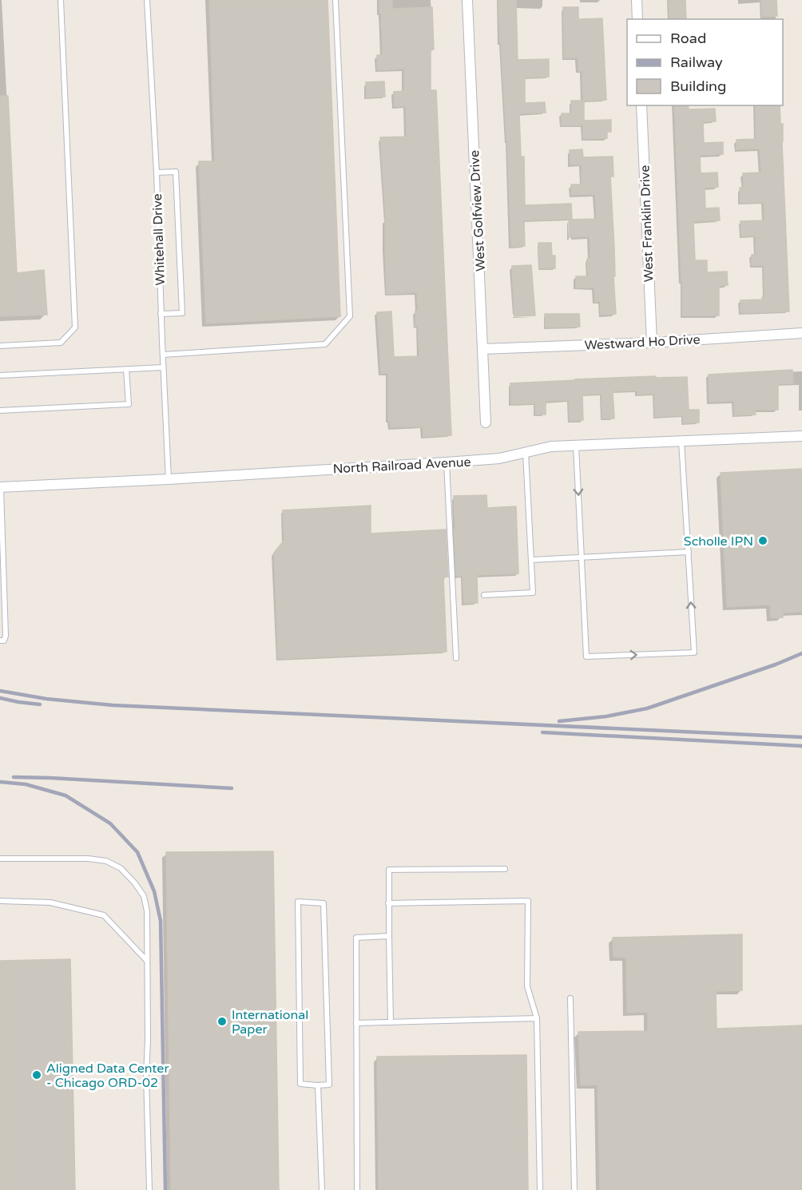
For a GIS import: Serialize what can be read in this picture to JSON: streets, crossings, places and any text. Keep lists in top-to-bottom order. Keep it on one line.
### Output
{"streets":{"street":["West Golfview Drive","West Franklin Drive","Westward Ho Drive","North Railroad Avenue"],"lane":["Whitehall Drive"]},"crossings":[["West Golfview Drive","Westward Ho Drive"],["West Franklin Drive","Westward Ho Drive"],["Whitehall Drive","North Railroad Avenue"]],"places":["Scholle IPN","International Paper","Aligned Data Center - Chicago ORD-02"],"legend":["Road","Railway","Building"]}
